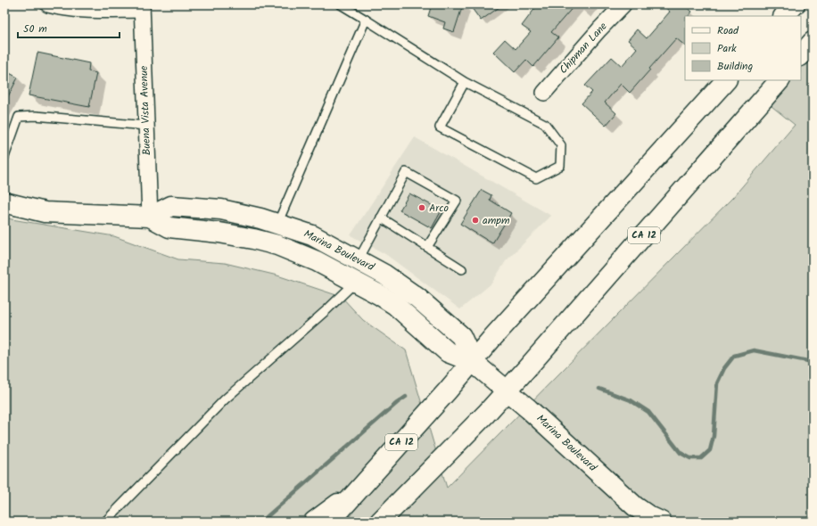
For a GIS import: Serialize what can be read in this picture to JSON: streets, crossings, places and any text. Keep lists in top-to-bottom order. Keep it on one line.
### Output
{"streets":{"main road":["CA 12","Marina Boulevard"],"street":["Chipman Lane","Buena Vista Avenue"]},"crossings":[["Buena Vista Avenue","Marina Boulevard"],["CA 12","Marina Boulevard"]],"places":["Arco","ampm"],"legend":["Road","Park","Building"],"scale_bar":"50 m"}
